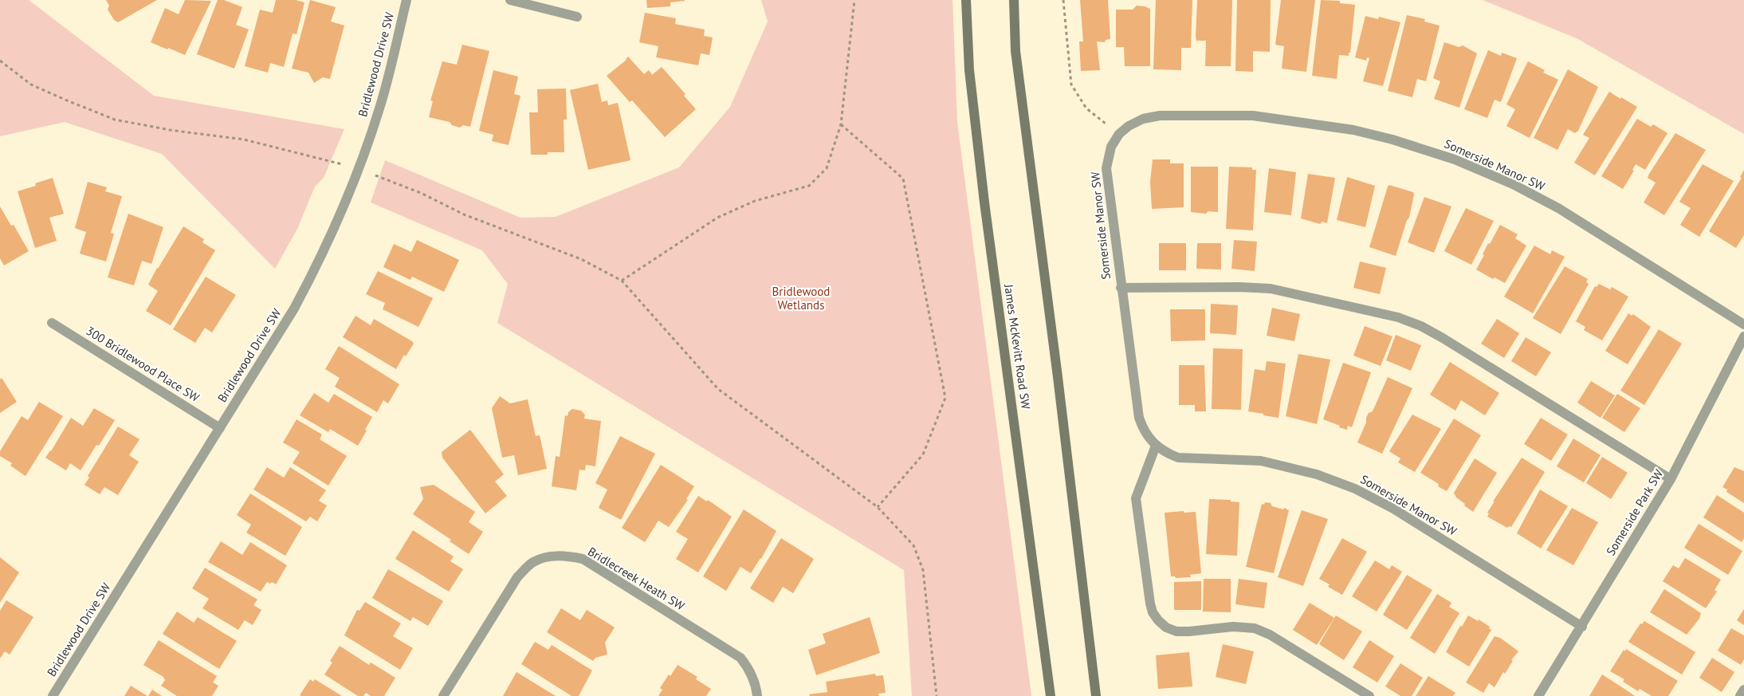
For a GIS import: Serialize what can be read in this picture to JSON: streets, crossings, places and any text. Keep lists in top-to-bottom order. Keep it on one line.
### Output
{"streets":{"main road":["James McKevitt Road SW"],"street":["Bridlewood Drive SW","Somerside Manor SW","300 Bridlewood Place SW","Somerside Park SW","Bridlecreek Heath SW"]},"crossings":[["Bridlewood Drive SW","300 Bridlewood Place SW"],["Somerside Manor SW","Somerside Park SW"]],"parks":["Bridlewood Wetlands"]}
